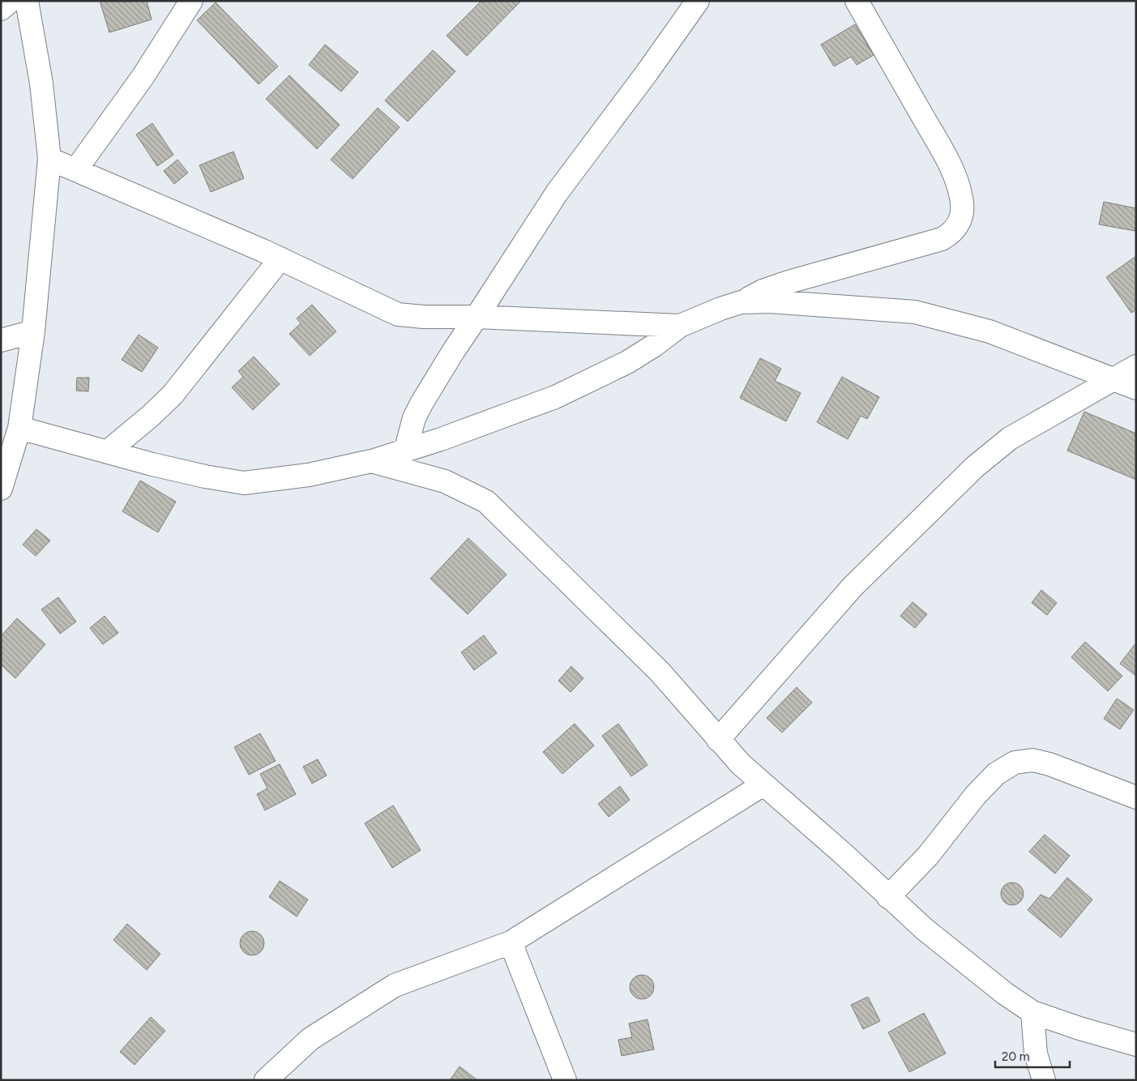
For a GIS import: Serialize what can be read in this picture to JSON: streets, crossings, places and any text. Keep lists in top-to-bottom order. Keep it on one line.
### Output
{"scale_bar":"20 m"}
